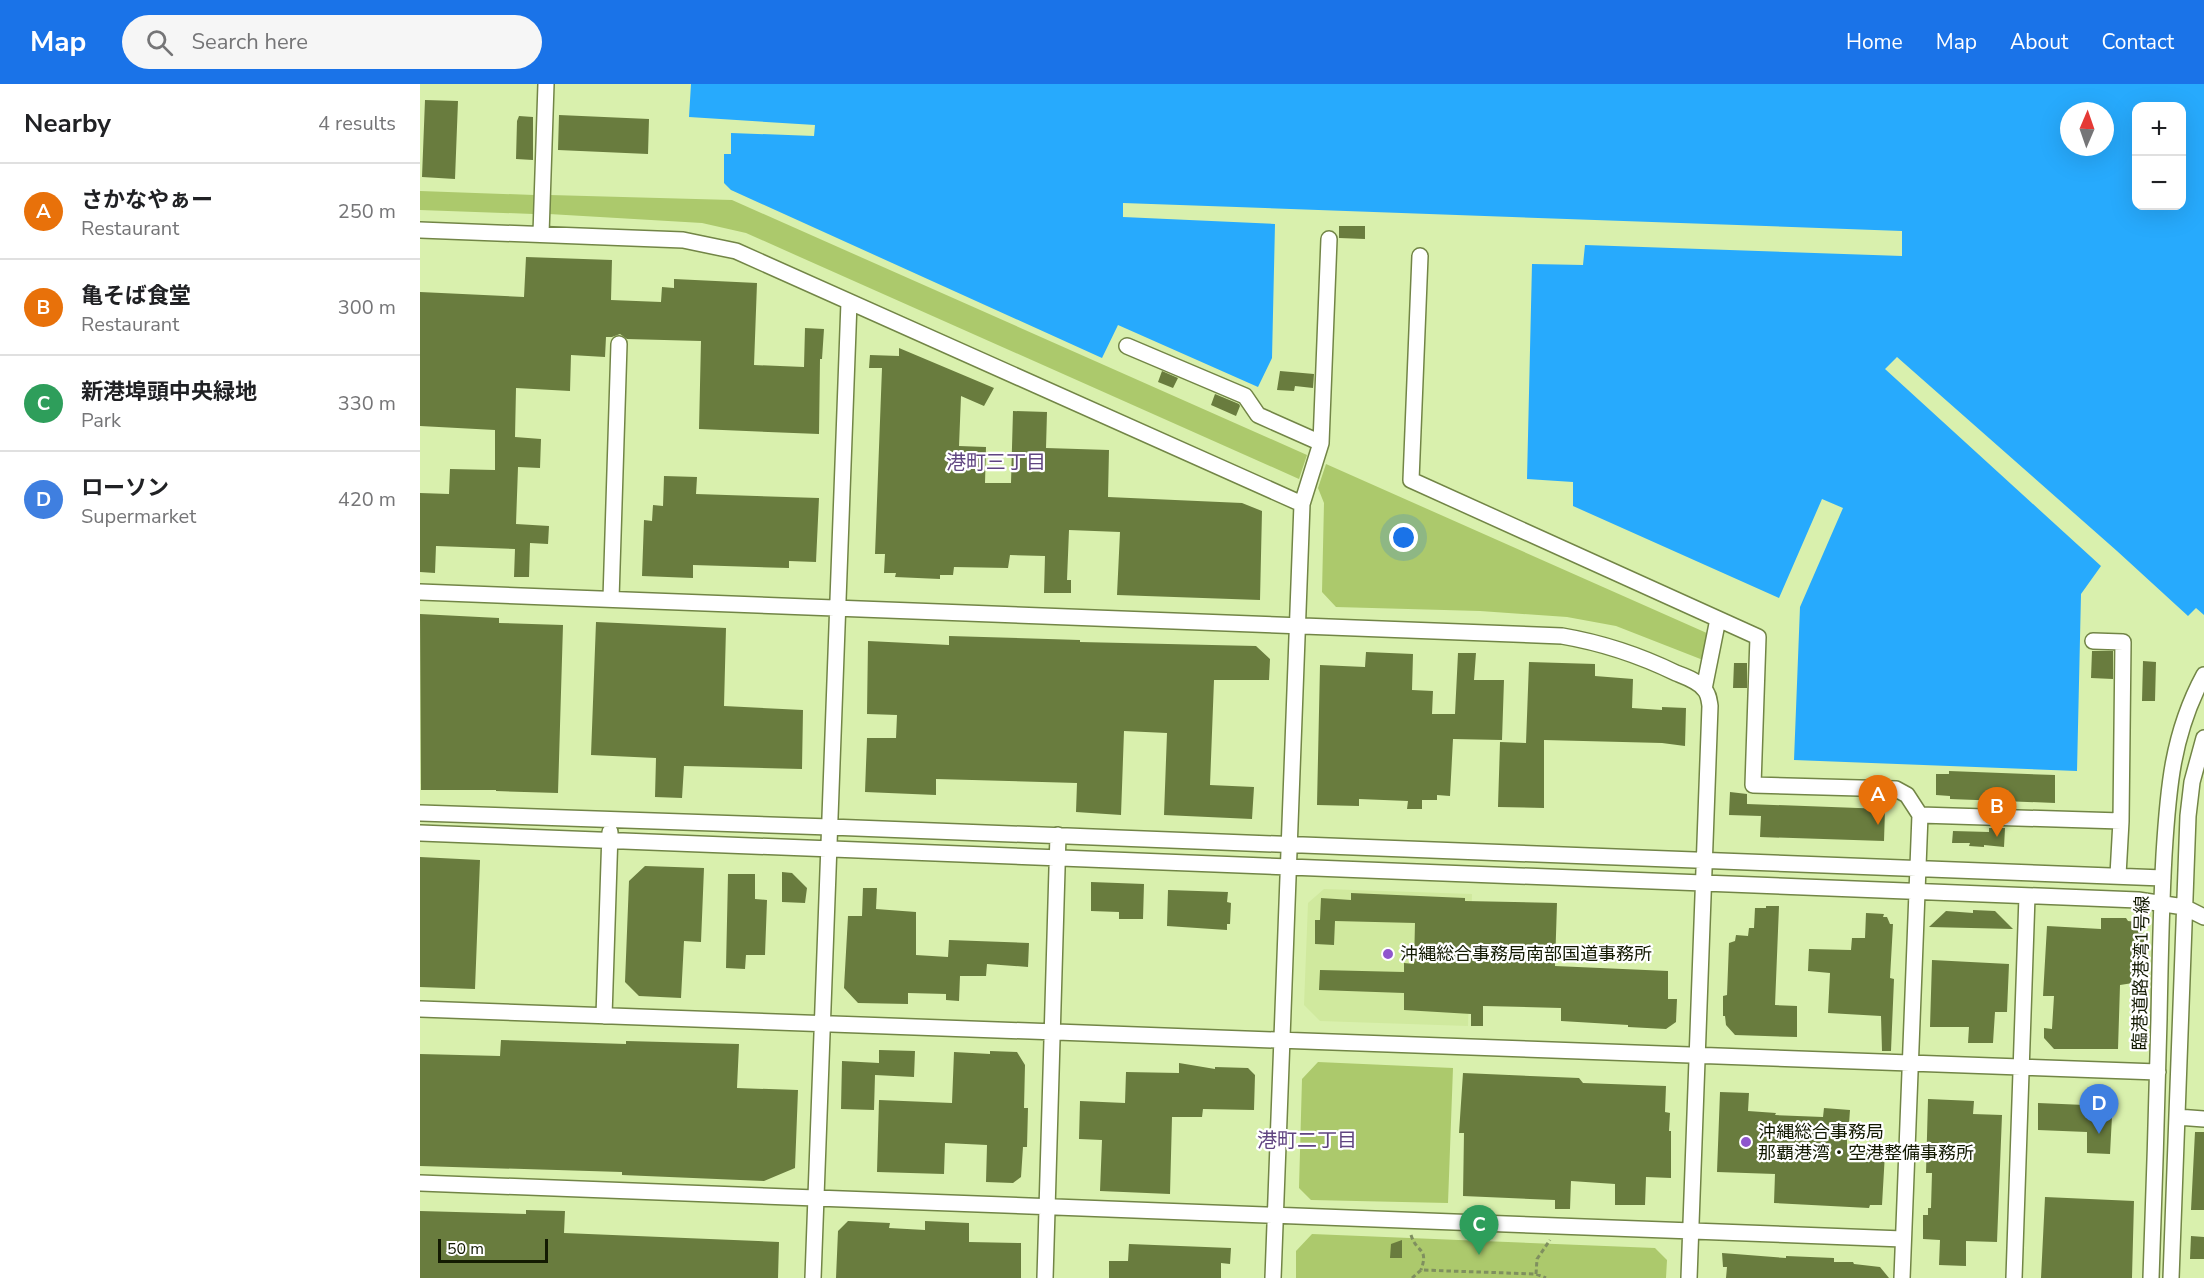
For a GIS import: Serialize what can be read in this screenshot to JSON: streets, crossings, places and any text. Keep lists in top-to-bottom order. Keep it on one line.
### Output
{"streets":{"street":["臨港道路港湾1号線"]},"districts":["港町三丁目","港町二丁目"],"places":["沖縄総合事務局南部国道事務所","沖縄総合事務局 那覇港湾・空港整備事務所"],"scale_bar":"50 m","north":"top","page":{"header":"Map","search":"Search here","nav":["Home","Map","About","Contact"],"heading":["Nearby","4 results"],"map_buttons":["+","−"],"list":[{"mark":"A","name":"さかなやぁー","note":"Restaurant","value":"250 m"},{"mark":"B","name":"亀そば食堂","note":"Restaurant","value":"300 m"},{"mark":"C","name":"新港埠頭中央緑地","note":"Park","value":"330 m"},{"mark":"D","name":"ローソン","note":"Supermarket","value":"420 m"}],"pins":["A","B","D","C"],"scale":"50 m"}}
